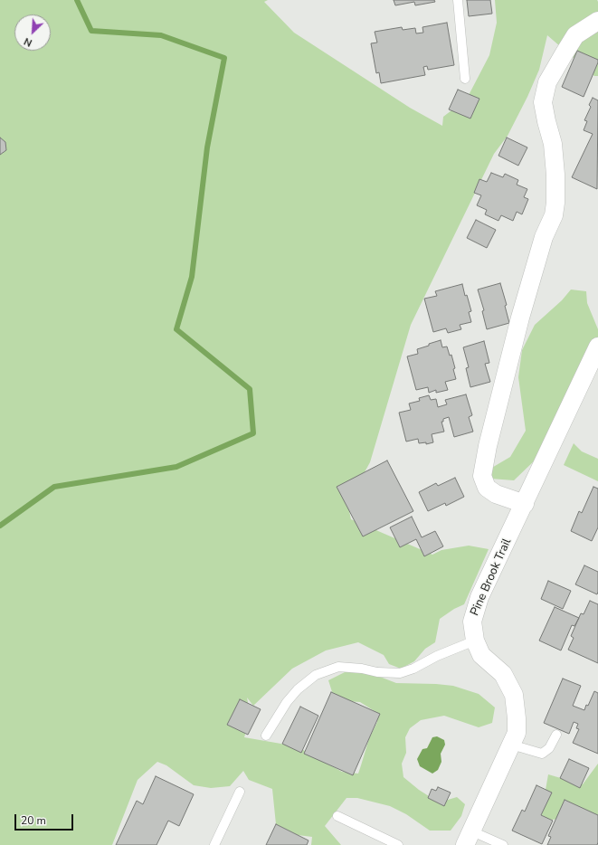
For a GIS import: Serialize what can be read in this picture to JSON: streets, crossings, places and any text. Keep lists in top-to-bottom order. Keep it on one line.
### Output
{"streets":{"street":["Pine Brook Trail"]},"scale_bar":"20 m","north":"bottom left"}
